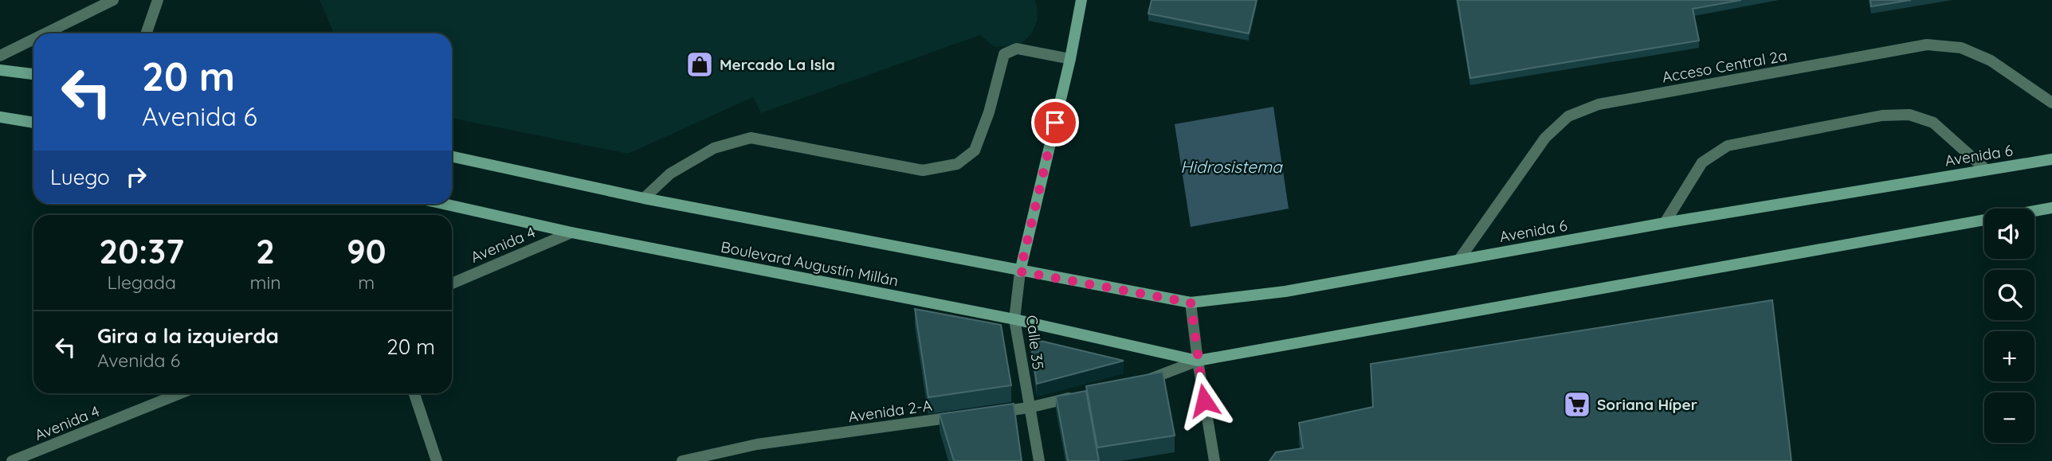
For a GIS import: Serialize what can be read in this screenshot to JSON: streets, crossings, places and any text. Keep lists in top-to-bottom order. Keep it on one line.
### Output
{"streets":{"street":["Acceso Central 2a","Avenida 6","Avenida 4","Boulevard Augustín Millán","Calle 35","Avenida 2-A"]},"crossings":[["Acceso Central 2a","Avenida 6"],["Avenida 6","Calle 35"],["Avenida 4","Boulevard Augustín Millán"],["Boulevard Augustín Millán","Calle 35"]],"water":["Hidrosistema"],"places":{"shop":["Mercado La Isla"],"supermarket":["Soriana Híper"]},"page":{"turn":["20 m","Avenida 6"],"then":"Luego","map_buttons":["+","−"],"eta":["20:37","Llegada","2","min","90","m"],"list":[{"name":"Gira a la izquierda","note":"Avenida 6","value":"20 m"}]}}
